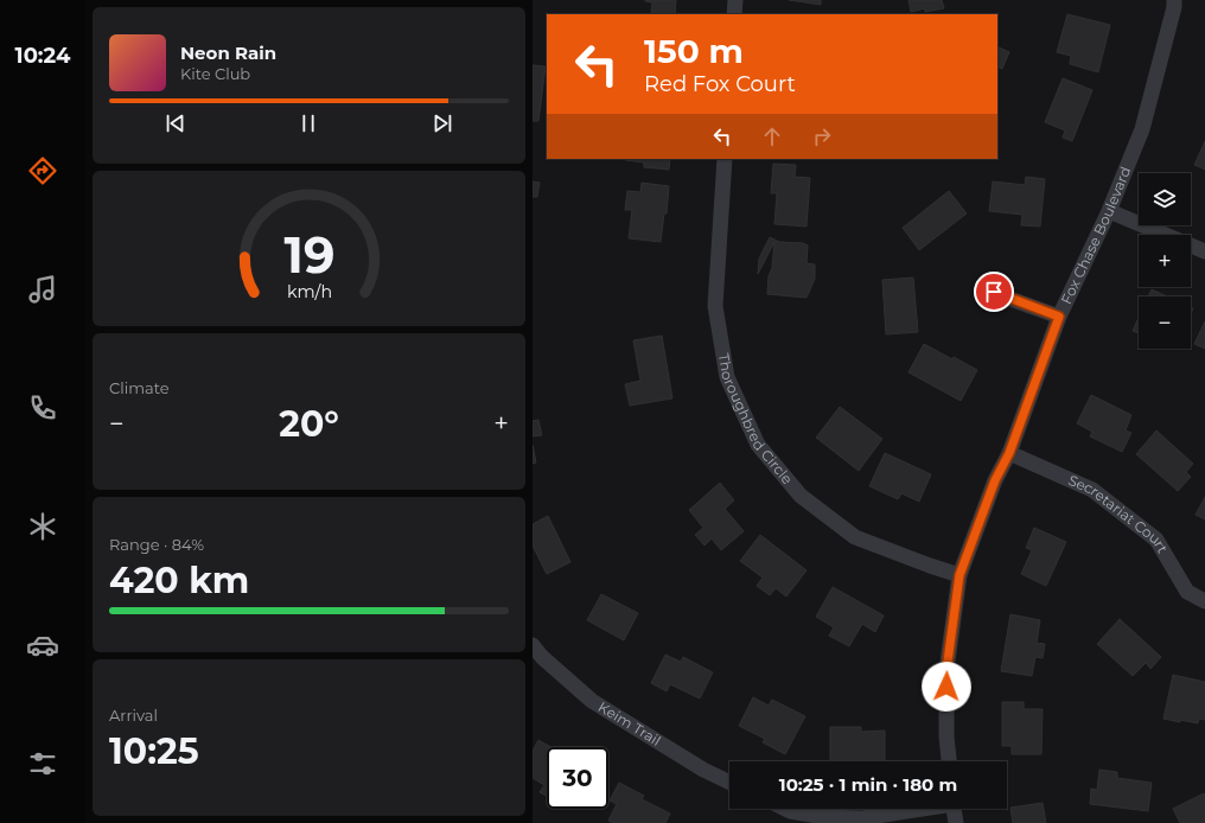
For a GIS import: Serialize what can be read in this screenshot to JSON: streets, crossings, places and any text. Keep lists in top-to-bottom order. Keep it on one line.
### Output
{"streets":{"street":["Fox Chase Boulevard","Thoroughbred Circle","Secretariat Court","Keim Trail"]},"crossings":[["Fox Chase Boulevard","Thoroughbred Circle"],["Fox Chase Boulevard","Secretariat Court"]],"page":{"tabs":"10:24","turn":["150 m","Red Fox Court"],"song":["Neon Rain","Kite Club"],"map_buttons":["+","−"],"tile":["Climate",["Range · 84%","420 km"],["Arrival","10:25"]],"heat":["−","20°","+"],"limit":"30","trip":"10:25 · 1 min · 180 m","gauge":["19","km/h"]}}
